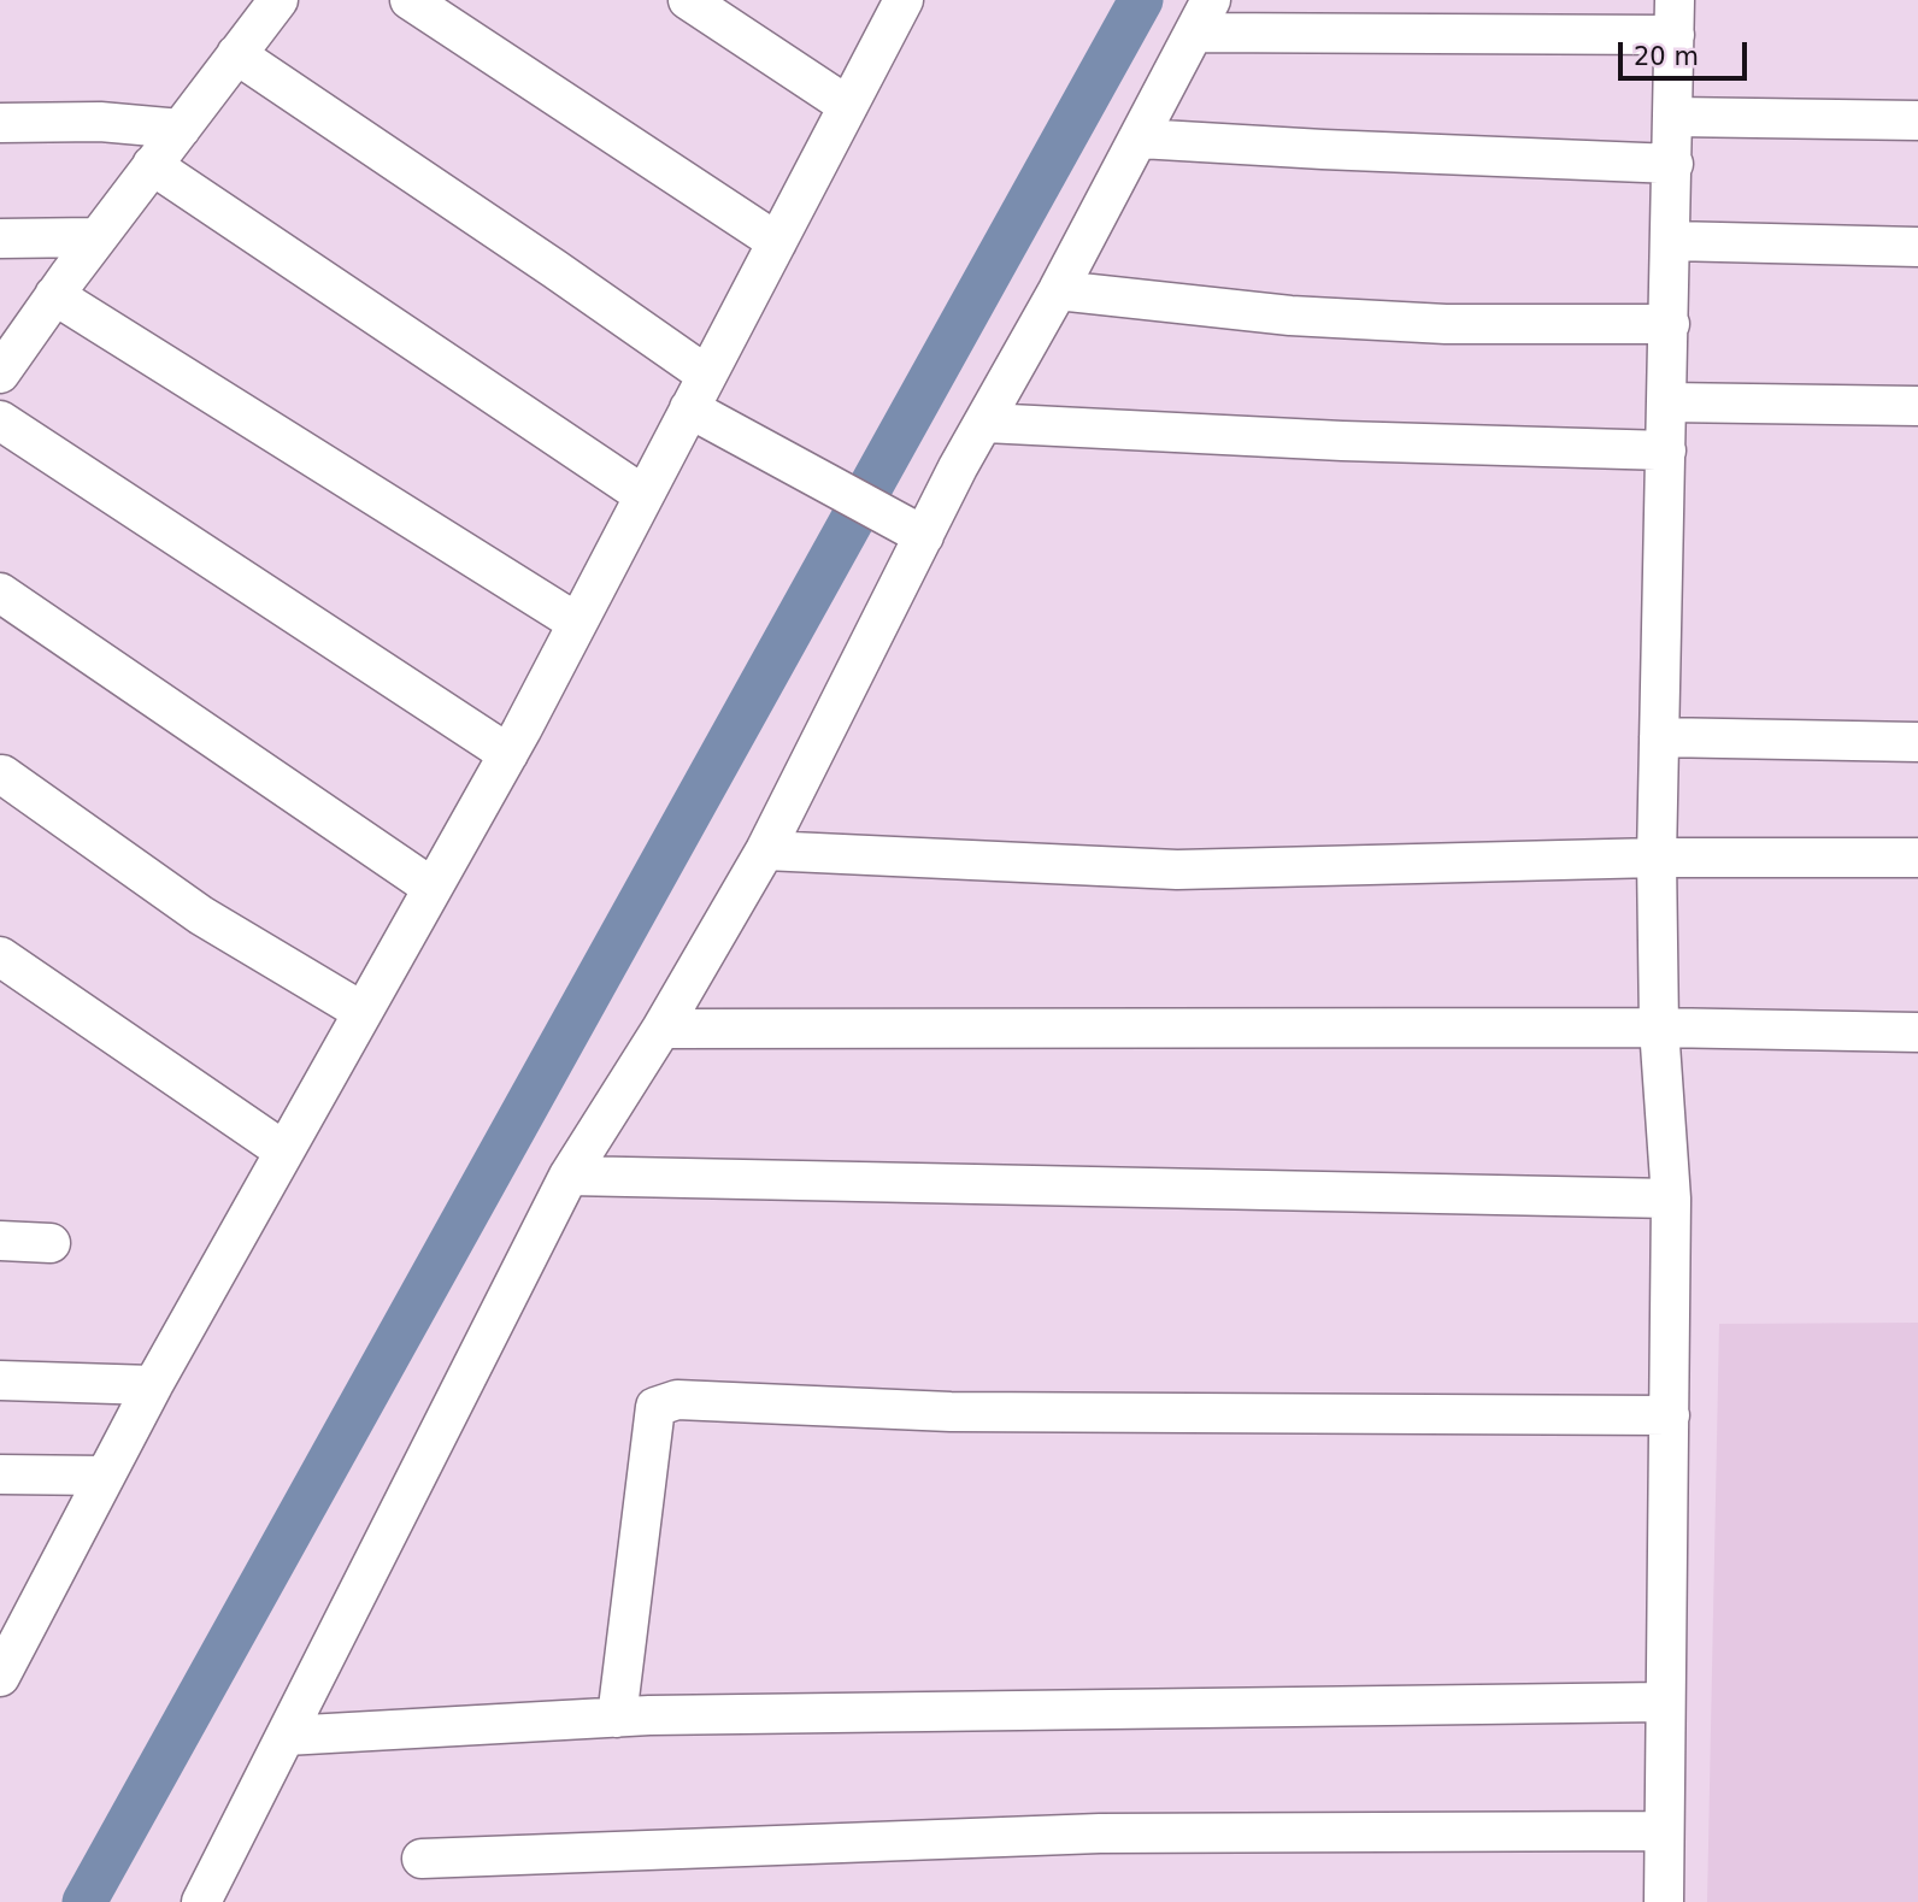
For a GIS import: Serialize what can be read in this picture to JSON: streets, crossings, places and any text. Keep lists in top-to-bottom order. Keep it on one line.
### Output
{"scale_bar":"20 m"}
